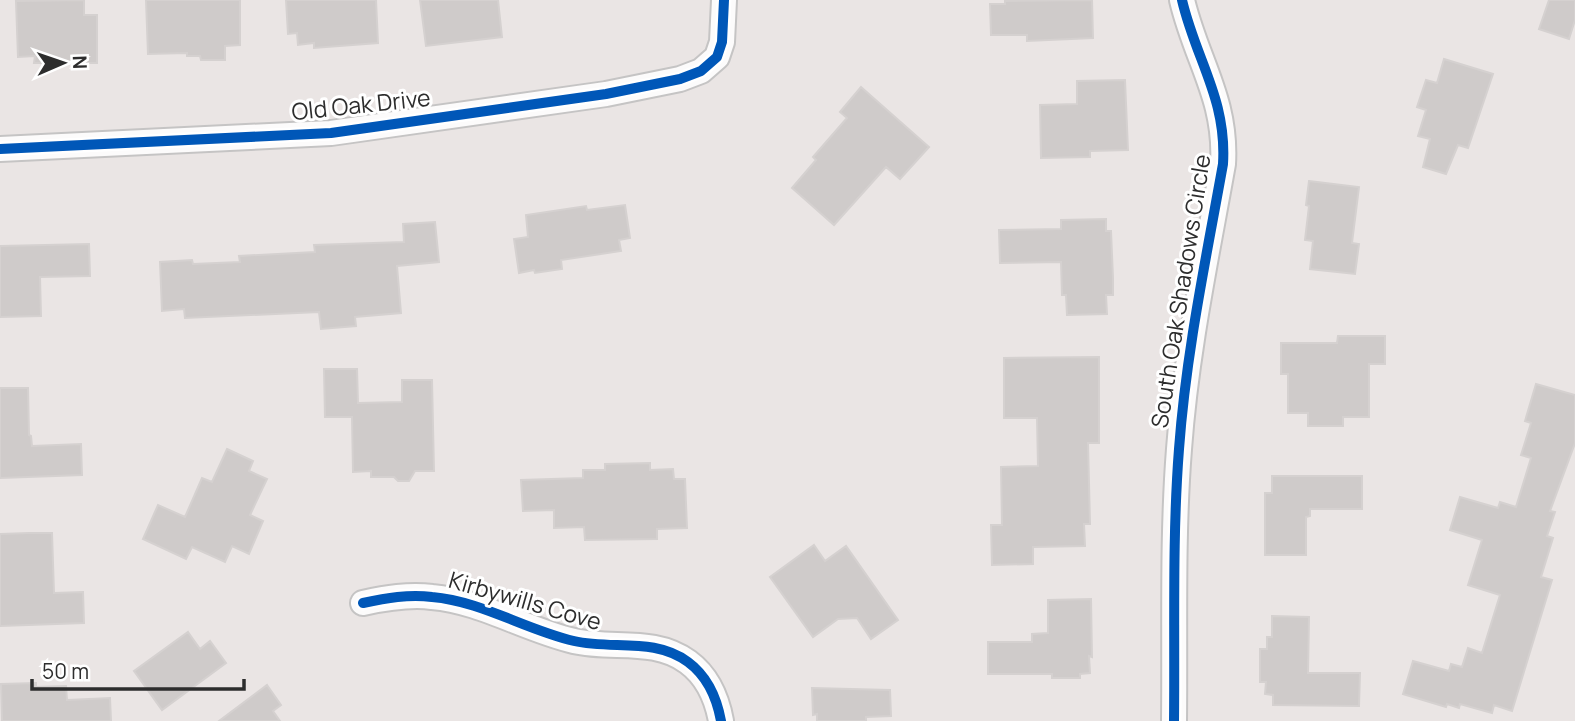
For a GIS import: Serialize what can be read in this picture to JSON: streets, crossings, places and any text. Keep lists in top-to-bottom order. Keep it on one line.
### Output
{"streets":{"street":["Old Oak Drive","South Oak Shadows Circle","Kirbywills Cove"]},"scale_bar":"50 m","north":"right"}
